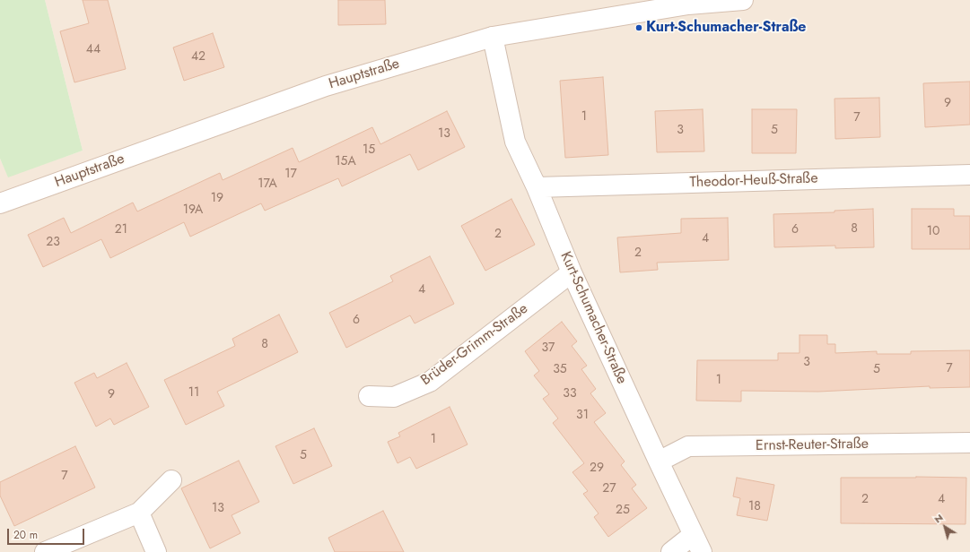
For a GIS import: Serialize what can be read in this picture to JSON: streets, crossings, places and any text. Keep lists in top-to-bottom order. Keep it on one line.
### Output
{"streets":{"street":["Hauptstraße","Theodor-Heuß-Straße","Kurt-Schumacher-Straße","Brüder-Grimm-Straße","Ernst-Reuter-Straße"]},"crossings":[["Hauptstraße","Kurt-Schumacher-Straße"],["Theodor-Heuß-Straße","Kurt-Schumacher-Straße"],["Kurt-Schumacher-Straße","Brüder-Grimm-Straße"],["Kurt-Schumacher-Straße","Ernst-Reuter-Straße"]],"places":["Kurt-Schumacher-Straße"],"house_numbers":["44","42","9","1","7","3","5","13","15","15A","17","17A","19","19A","8","21","6","10","2","4","23","2","4","6","8","37","3","7","35","5","1","11","33","9","31","1","5","29","7","27","2","4","18","13","25"],"scale_bar":"20 m","north":"top left"}
